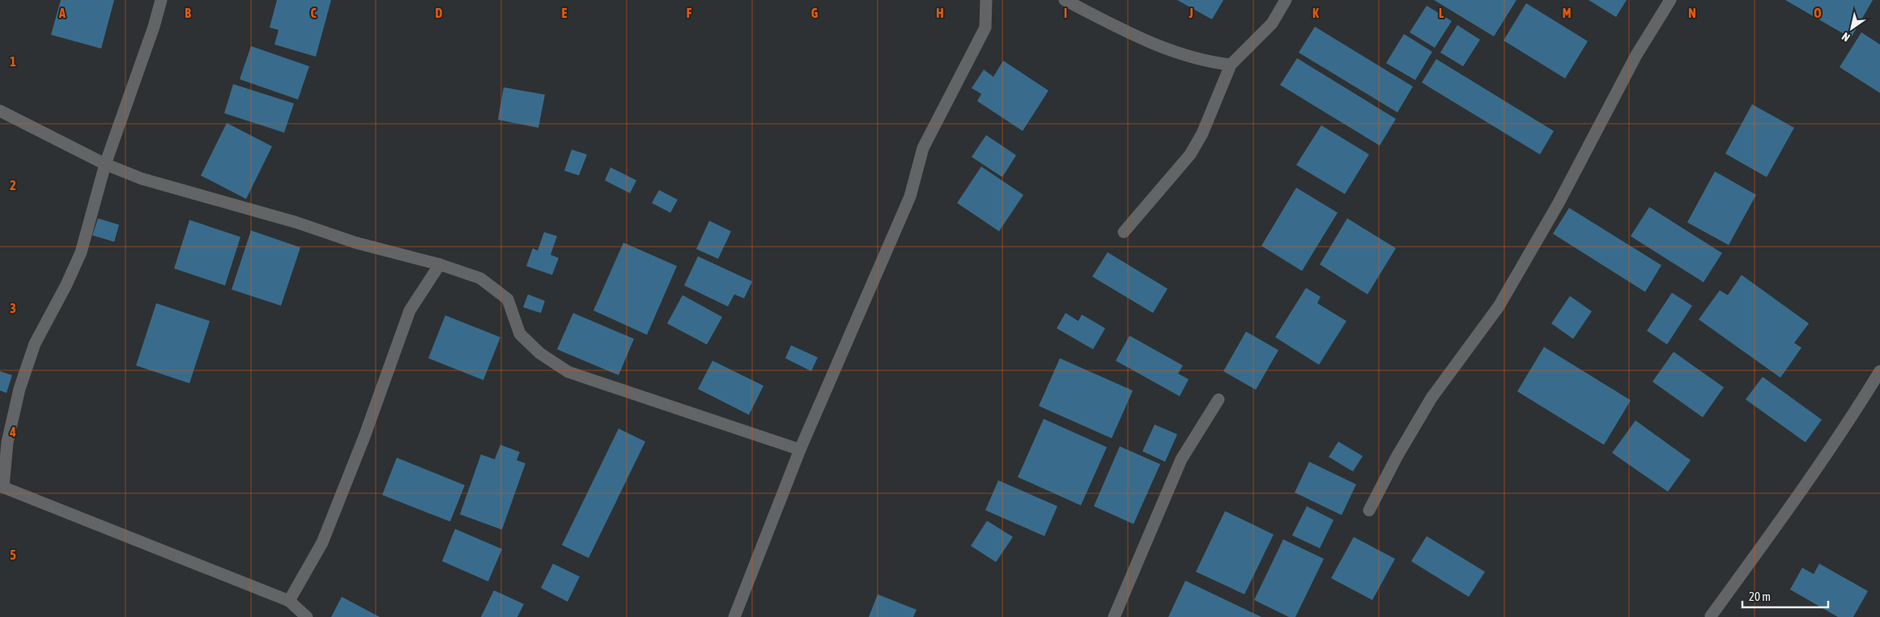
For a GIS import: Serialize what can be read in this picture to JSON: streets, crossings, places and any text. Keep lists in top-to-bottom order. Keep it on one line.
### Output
{"scale_bar":"20 m","north":"bottom left","grid":{"columns":["A","B","C","D","E","F","G","H","I","J","K","L","M","N","O"],"rows":["1","2","3","4","5"]}}
